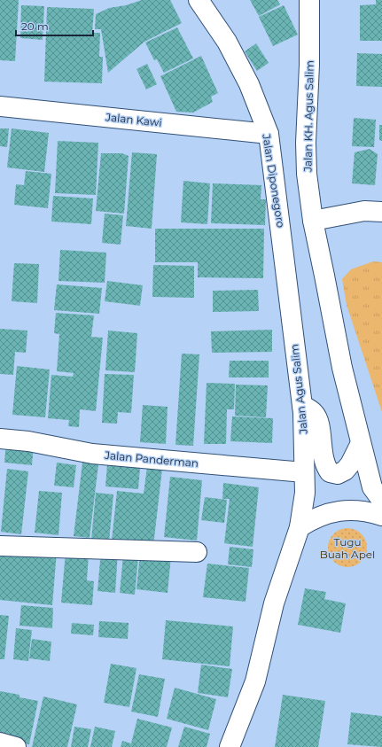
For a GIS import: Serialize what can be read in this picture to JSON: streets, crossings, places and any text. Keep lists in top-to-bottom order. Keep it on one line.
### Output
{"streets":{"street":["Jalan KH. Agus Salim","Jalan Kawi","Jalan Diponegoro","Jalan Agus Salim","Jalan Panderman"]},"crossings":[["Jalan Kawi","Jalan Diponegoro"],["Jalan Diponegoro","Jalan Agus Salim"],["Jalan Agus Salim","Jalan Panderman"]],"parks":["Tugu Buah Apel"],"scale_bar":"20 m"}
